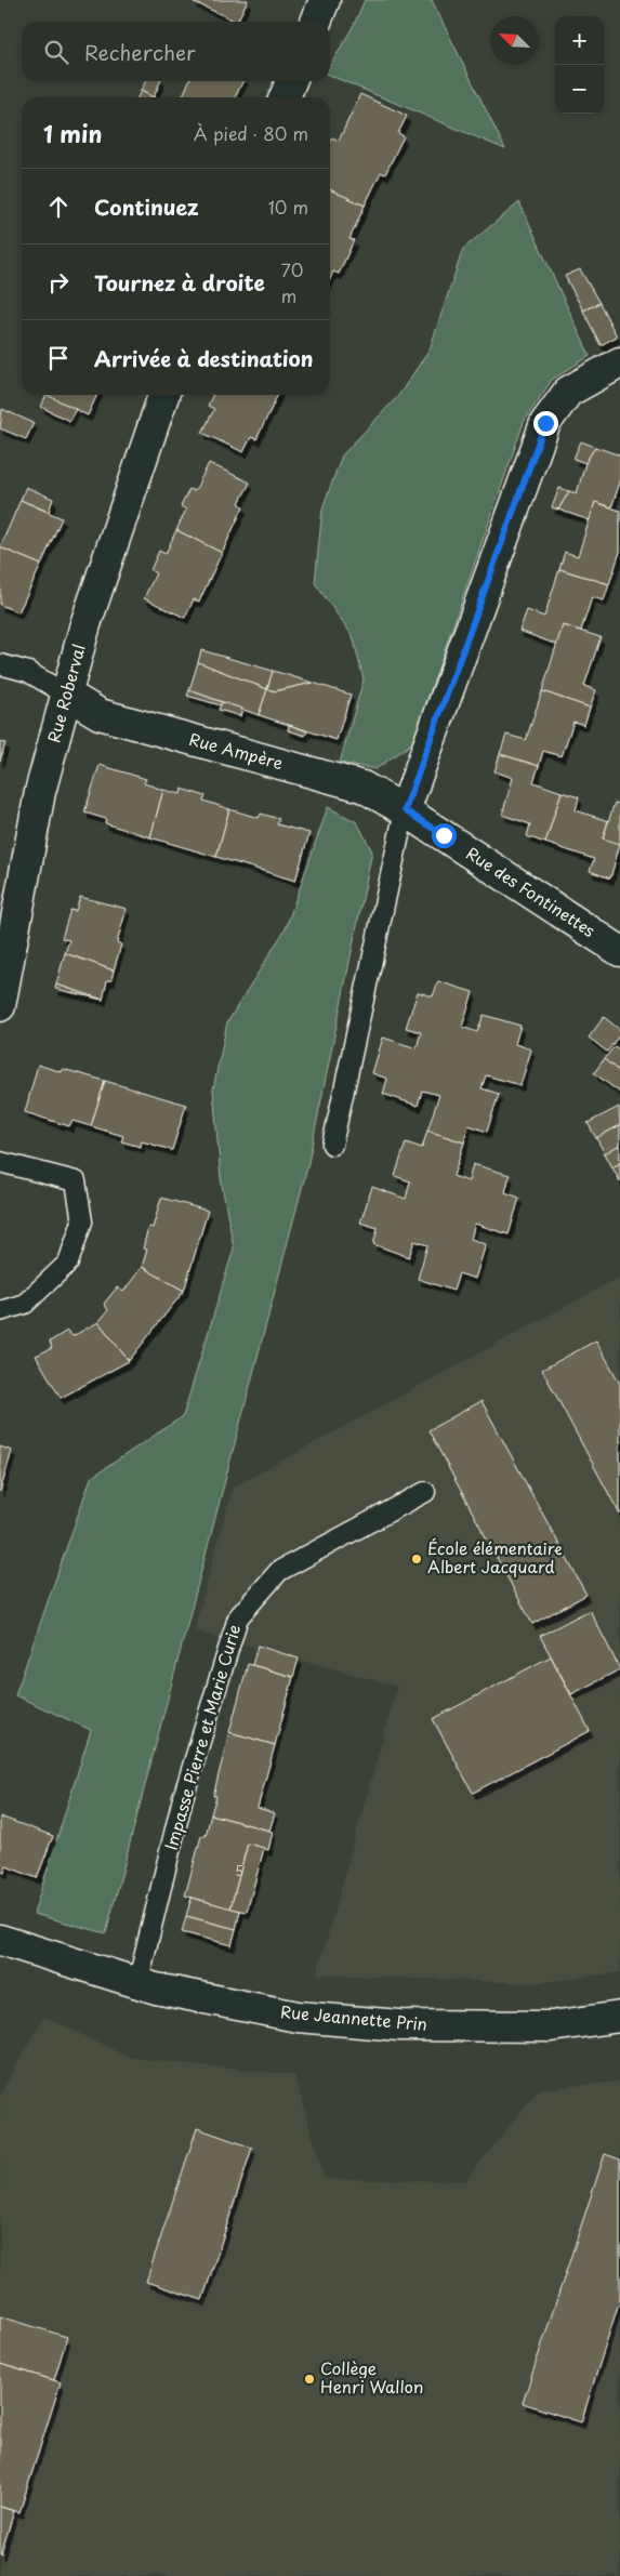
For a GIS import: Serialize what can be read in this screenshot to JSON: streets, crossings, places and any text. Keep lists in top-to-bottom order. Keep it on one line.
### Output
{"streets":{"street":["Rue Roberval","Rue Ampère","Rue des Fontinettes","Rue Jeannette Prin"],"lane":["Impasse Pierre et Marie Curie"]},"crossings":[["Rue Roberval","Rue Ampère"],["Rue Ampère","Rue des Fontinettes"],["Impasse Pierre et Marie Curie","Rue Jeannette Prin"]],"places":["École élémentaire Albert Jacquard","Collège Henri Wallon"],"house_numbers":["5"],"north":"top left","page":{"map_buttons":["+","−"],"search":"Rechercher","heading":["1 min","À pied · 80 m"],"list":[["Continuez","10 m"],["Tournez à droite","70 m"],"Arrivée à destination"]}}
